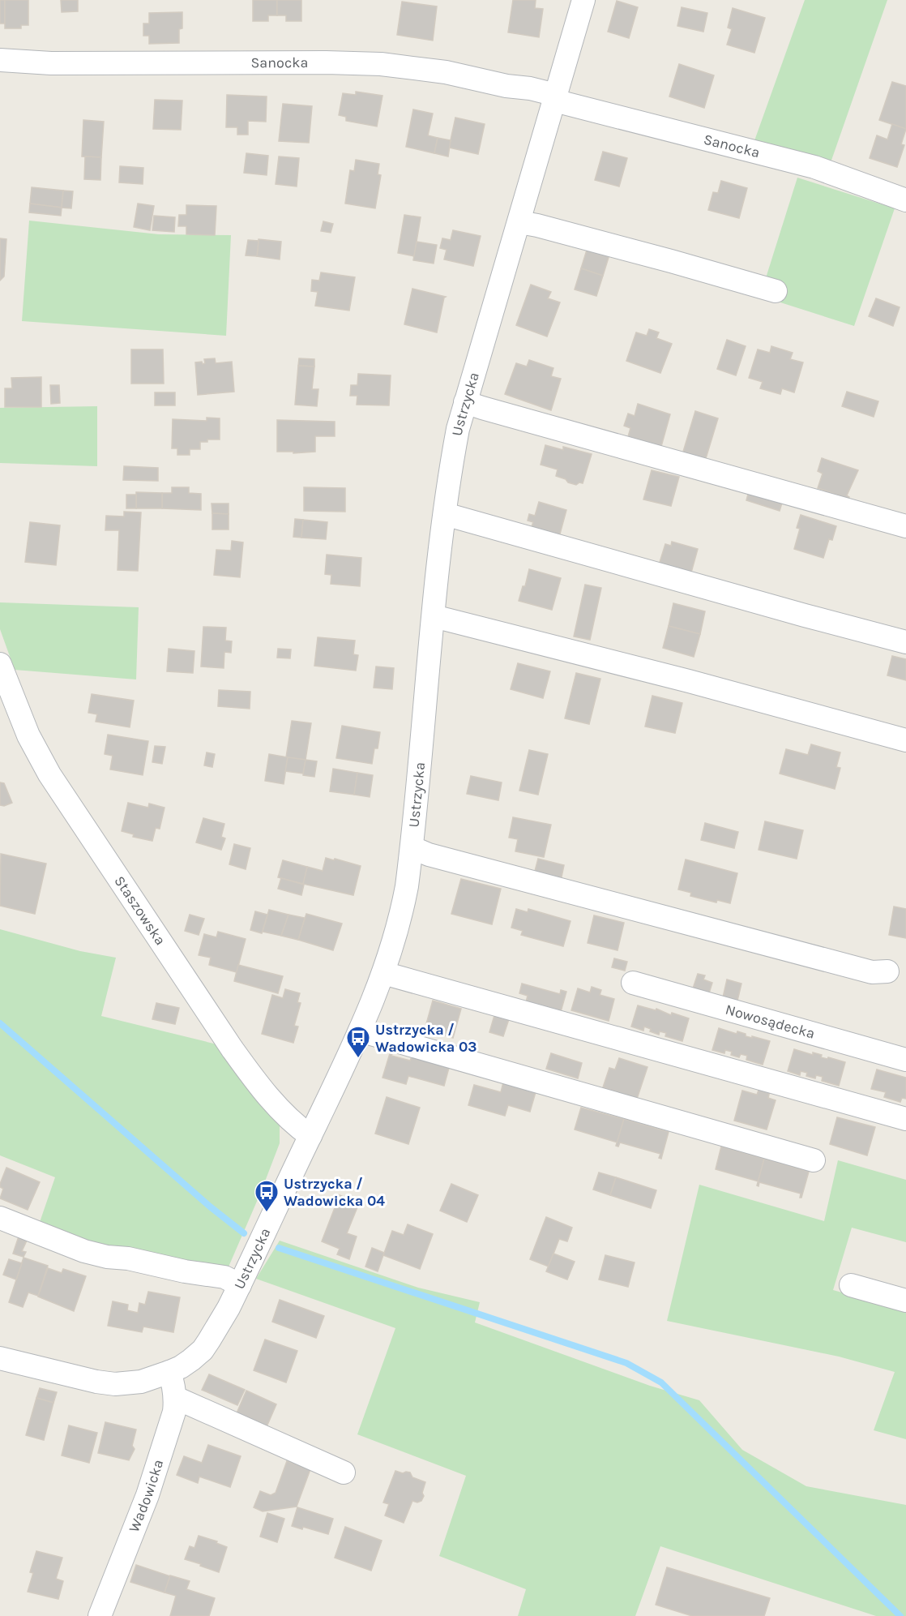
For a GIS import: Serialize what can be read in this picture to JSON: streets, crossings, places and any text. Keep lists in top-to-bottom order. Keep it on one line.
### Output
{"streets":{"street":["Sanocka","Ustrzycka","Staszowska","Nowosądecka","Wadowicka"]},"crossings":[["Sanocka","Ustrzycka"],["Ustrzycka","Staszowska"],["Ustrzycka","Wadowicka"]],"places":{"bus stop":["Ustrzycka / Wadowicka 03","Ustrzycka / Wadowicka 04"]}}
